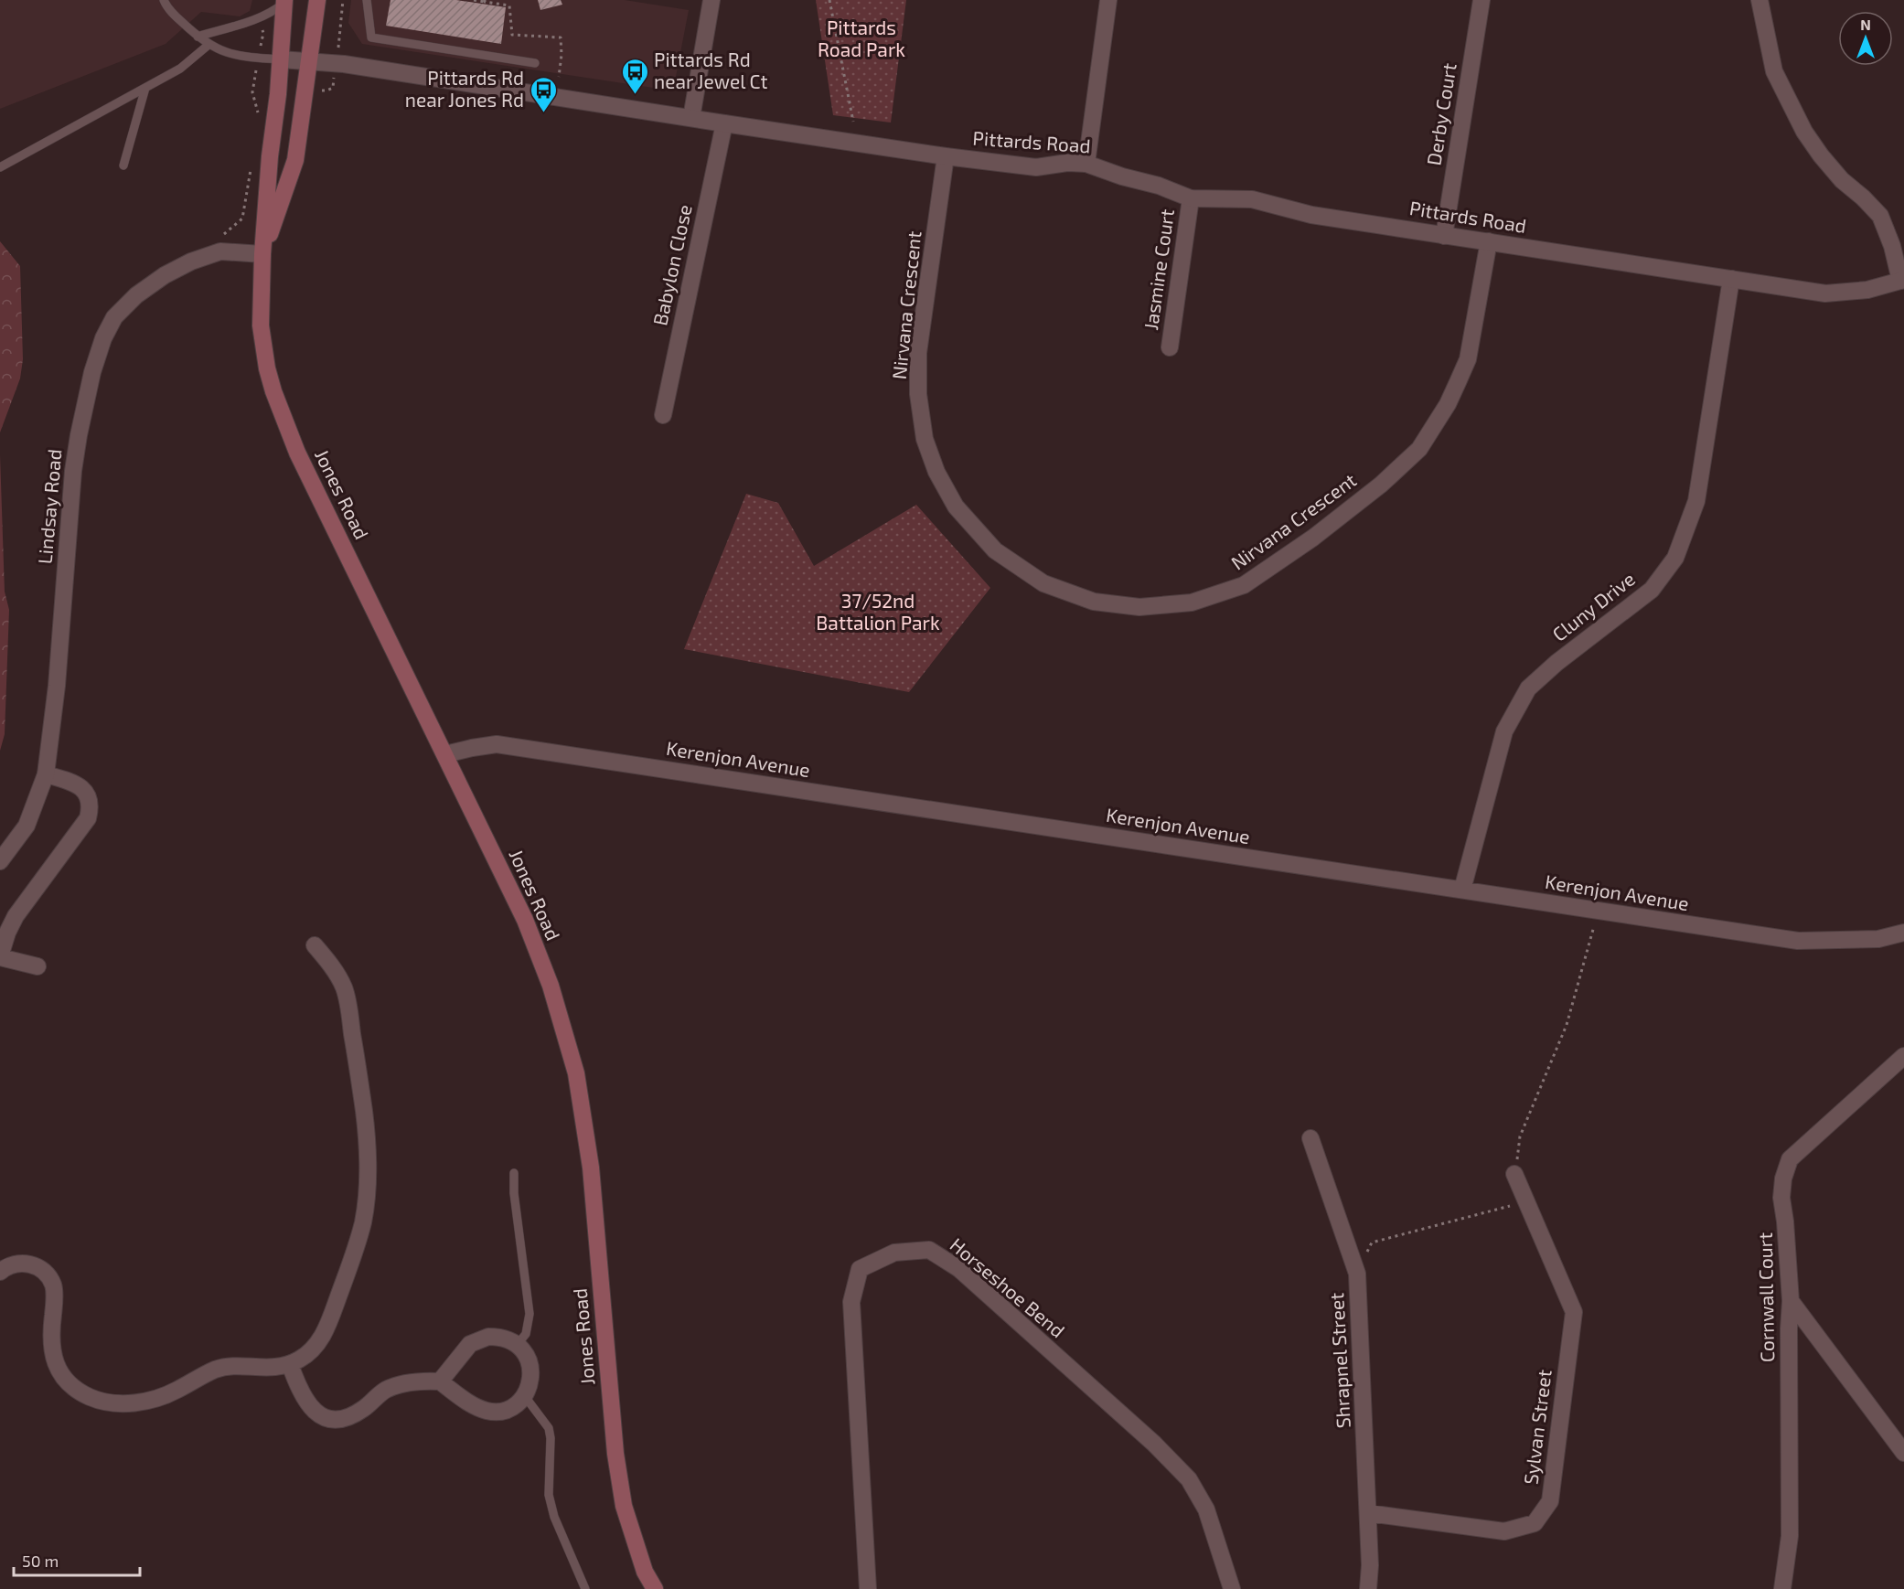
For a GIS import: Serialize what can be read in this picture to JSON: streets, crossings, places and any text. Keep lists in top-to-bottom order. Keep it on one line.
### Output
{"streets":{"main road":["Jones Road"],"street":["Derby Court","Pittards Road","Babylon Close","Jasmine Court","Nirvana Crescent","Lindsay Road","Cluny Drive","Kerenjon Avenue","Horseshoe Bend","Cornwall Court","Shrapnel Street","Sylvan Street"]},"crossings":[["Derby Court","Pittards Road"],["Pittards Road","Babylon Close"],["Pittards Road","Jasmine Court"],["Pittards Road","Nirvana Crescent"],["Pittards Road","Jones Road"],["Pittards Road","Cluny Drive"],["Jones Road","Lindsay Road"],["Jones Road","Kerenjon Avenue"],["Cluny Drive","Kerenjon Avenue"],["Shrapnel Street","Sylvan Street"]],"parks":["Pittards Road Park","37/52nd Battalion Park"],"places":{"bus stop":["Pittards Rd near Jewel Ct","Pittards Rd near Jones Rd"]},"scale_bar":"50 m","north":"top"}
